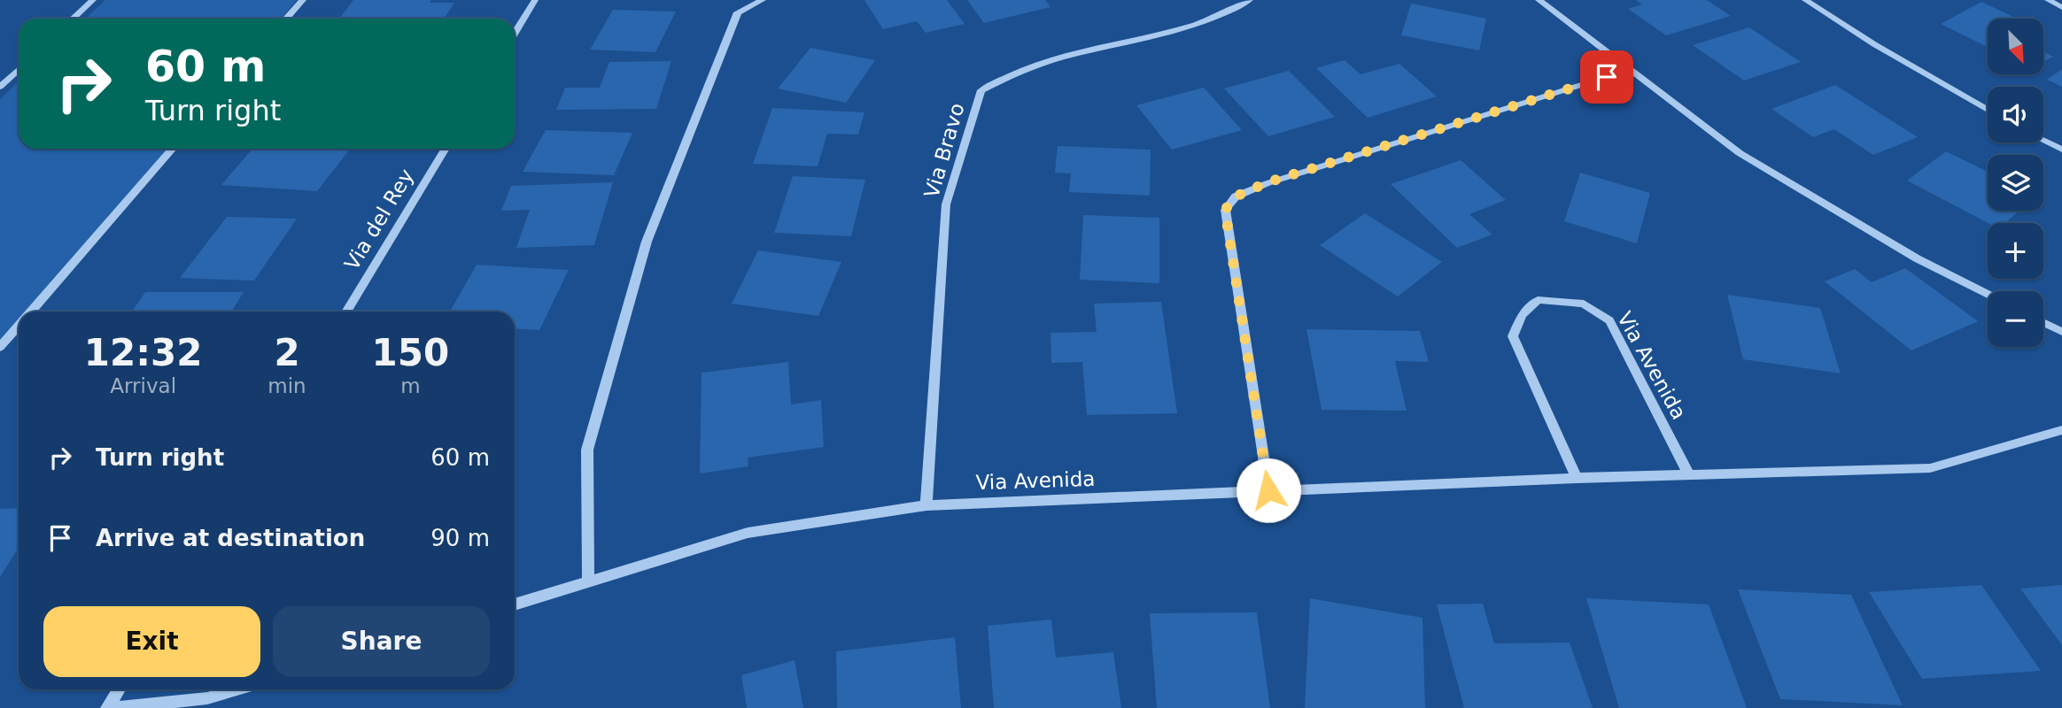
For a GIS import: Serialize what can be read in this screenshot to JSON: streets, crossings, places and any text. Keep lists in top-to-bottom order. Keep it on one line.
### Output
{"streets":{"street":["Via Bravo","Via del Rey","Via Avenida"]},"crossings":[["Via Bravo","Via Avenida"]],"north":"bottom right","page":{"map_buttons":["+","−"],"turn":["60 m","Turn right"],"eta":["12:32","Arrival","2","min","150","m"],"list":[{"name":"Turn right","value":"60 m"},{"name":"Arrive at destination","value":"90 m"}],"buttons":["Exit","Share"]}}
